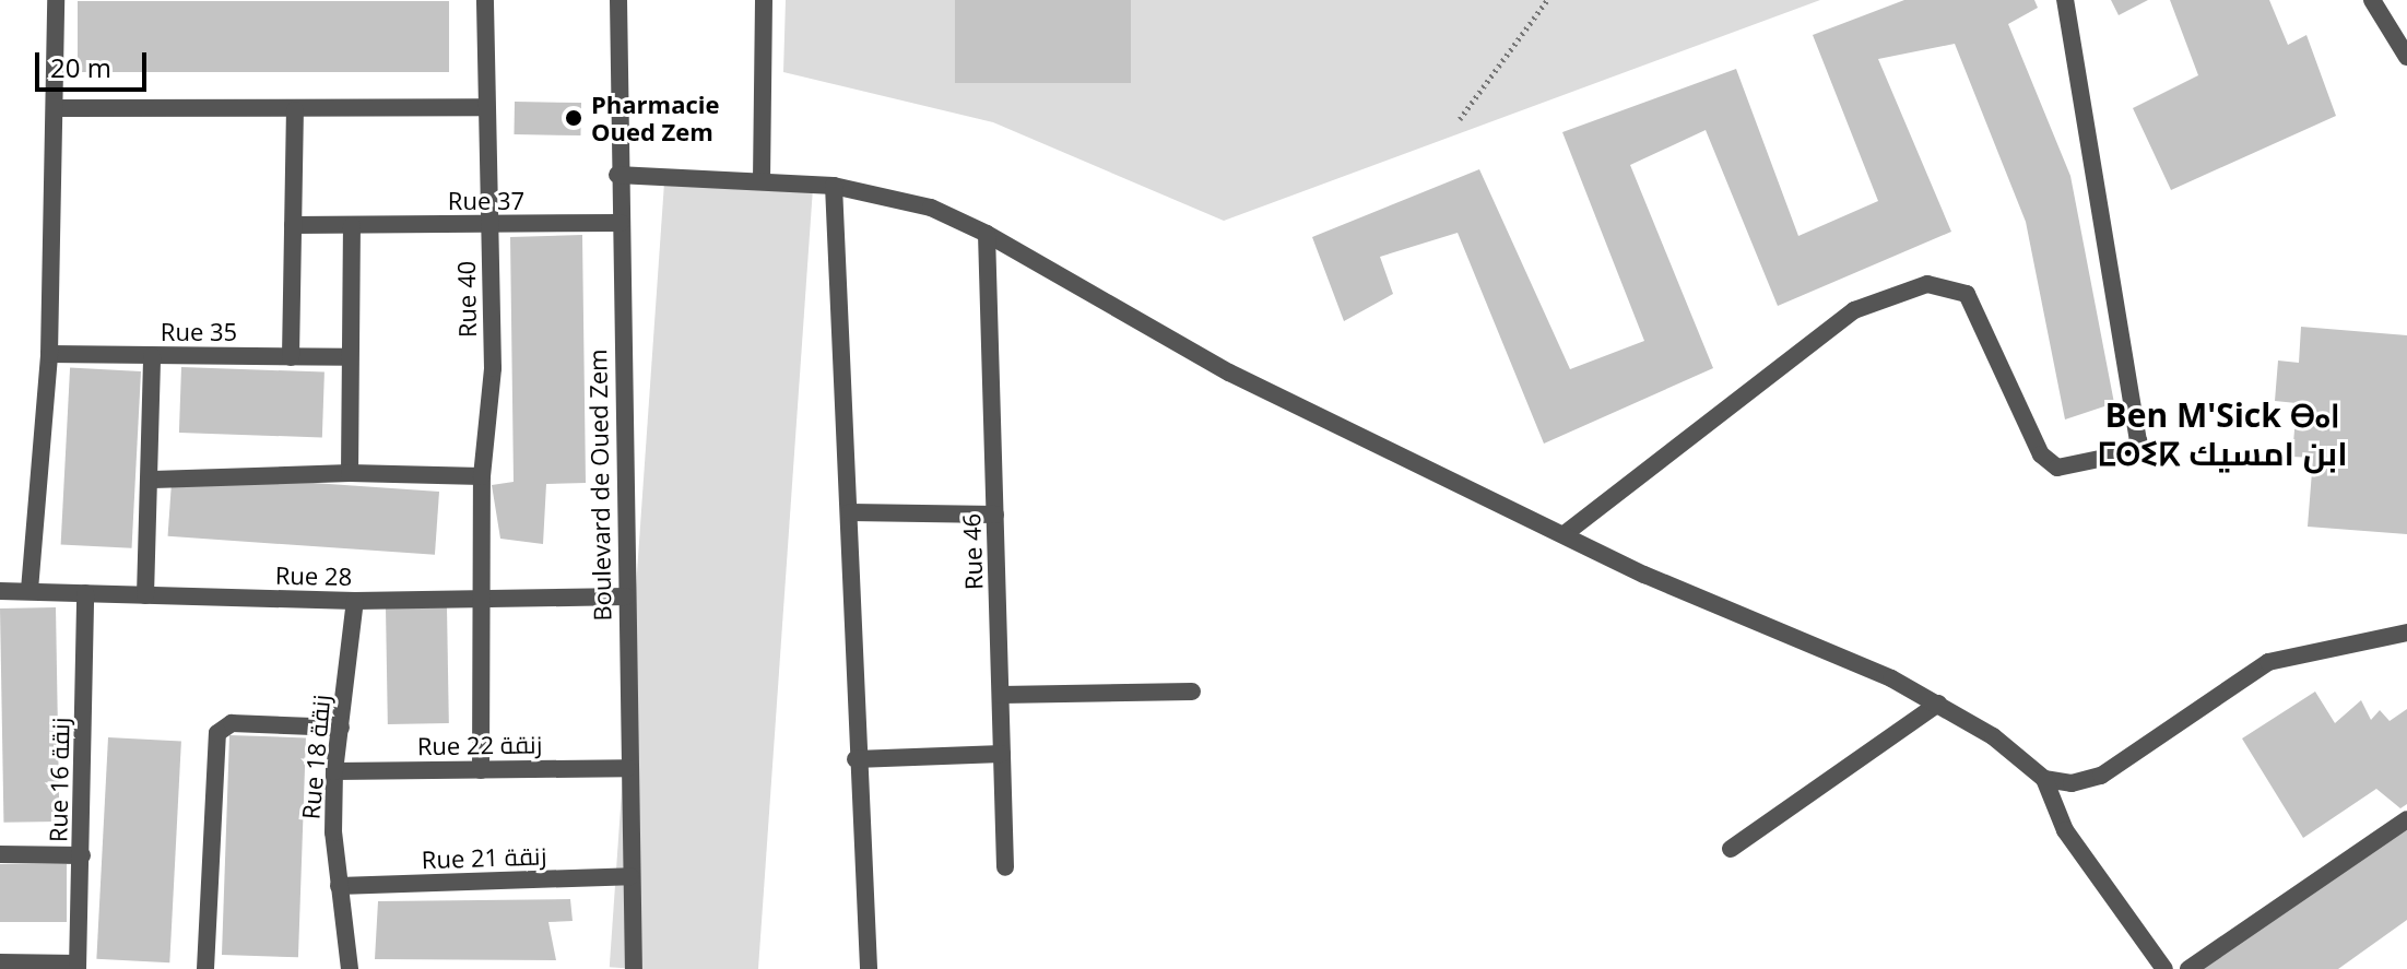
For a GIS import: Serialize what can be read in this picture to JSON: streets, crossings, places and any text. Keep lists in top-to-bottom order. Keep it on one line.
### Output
{"streets":{"street":["Rue 37","Rue 40","Rue 35","Boulevard de Oued Zem","Rue 46","Rue 28","Rue 22 زنقة","Rue 18 زنقة","Rue 16 زنقة","Rue 21 زنقة"]},"crossings":[["Rue 37","Rue 40"],["Rue 37","Boulevard de Oued Zem"],["Rue 40","Rue 28"],["Rue 40","Rue 22 زنقة"],["Boulevard de Oued Zem","Rue 28"],["Boulevard de Oued Zem","Rue 22 زنقة"],["Boulevard de Oued Zem","Rue 21 زنقة"],["Rue 28","Rue 18 زنقة"],["Rue 28","Rue 16 زنقة"],["Rue 22 زنقة","Rue 18 زنقة"],["Rue 18 زنقة","Rue 21 زنقة"]],"districts":["Ben M'Sick ⴱⴰⵏ ⵎⵙⵉⴽ ابن امسيك"],"places":["Pharmacie Oued Zem"],"scale_bar":"20 m"}
